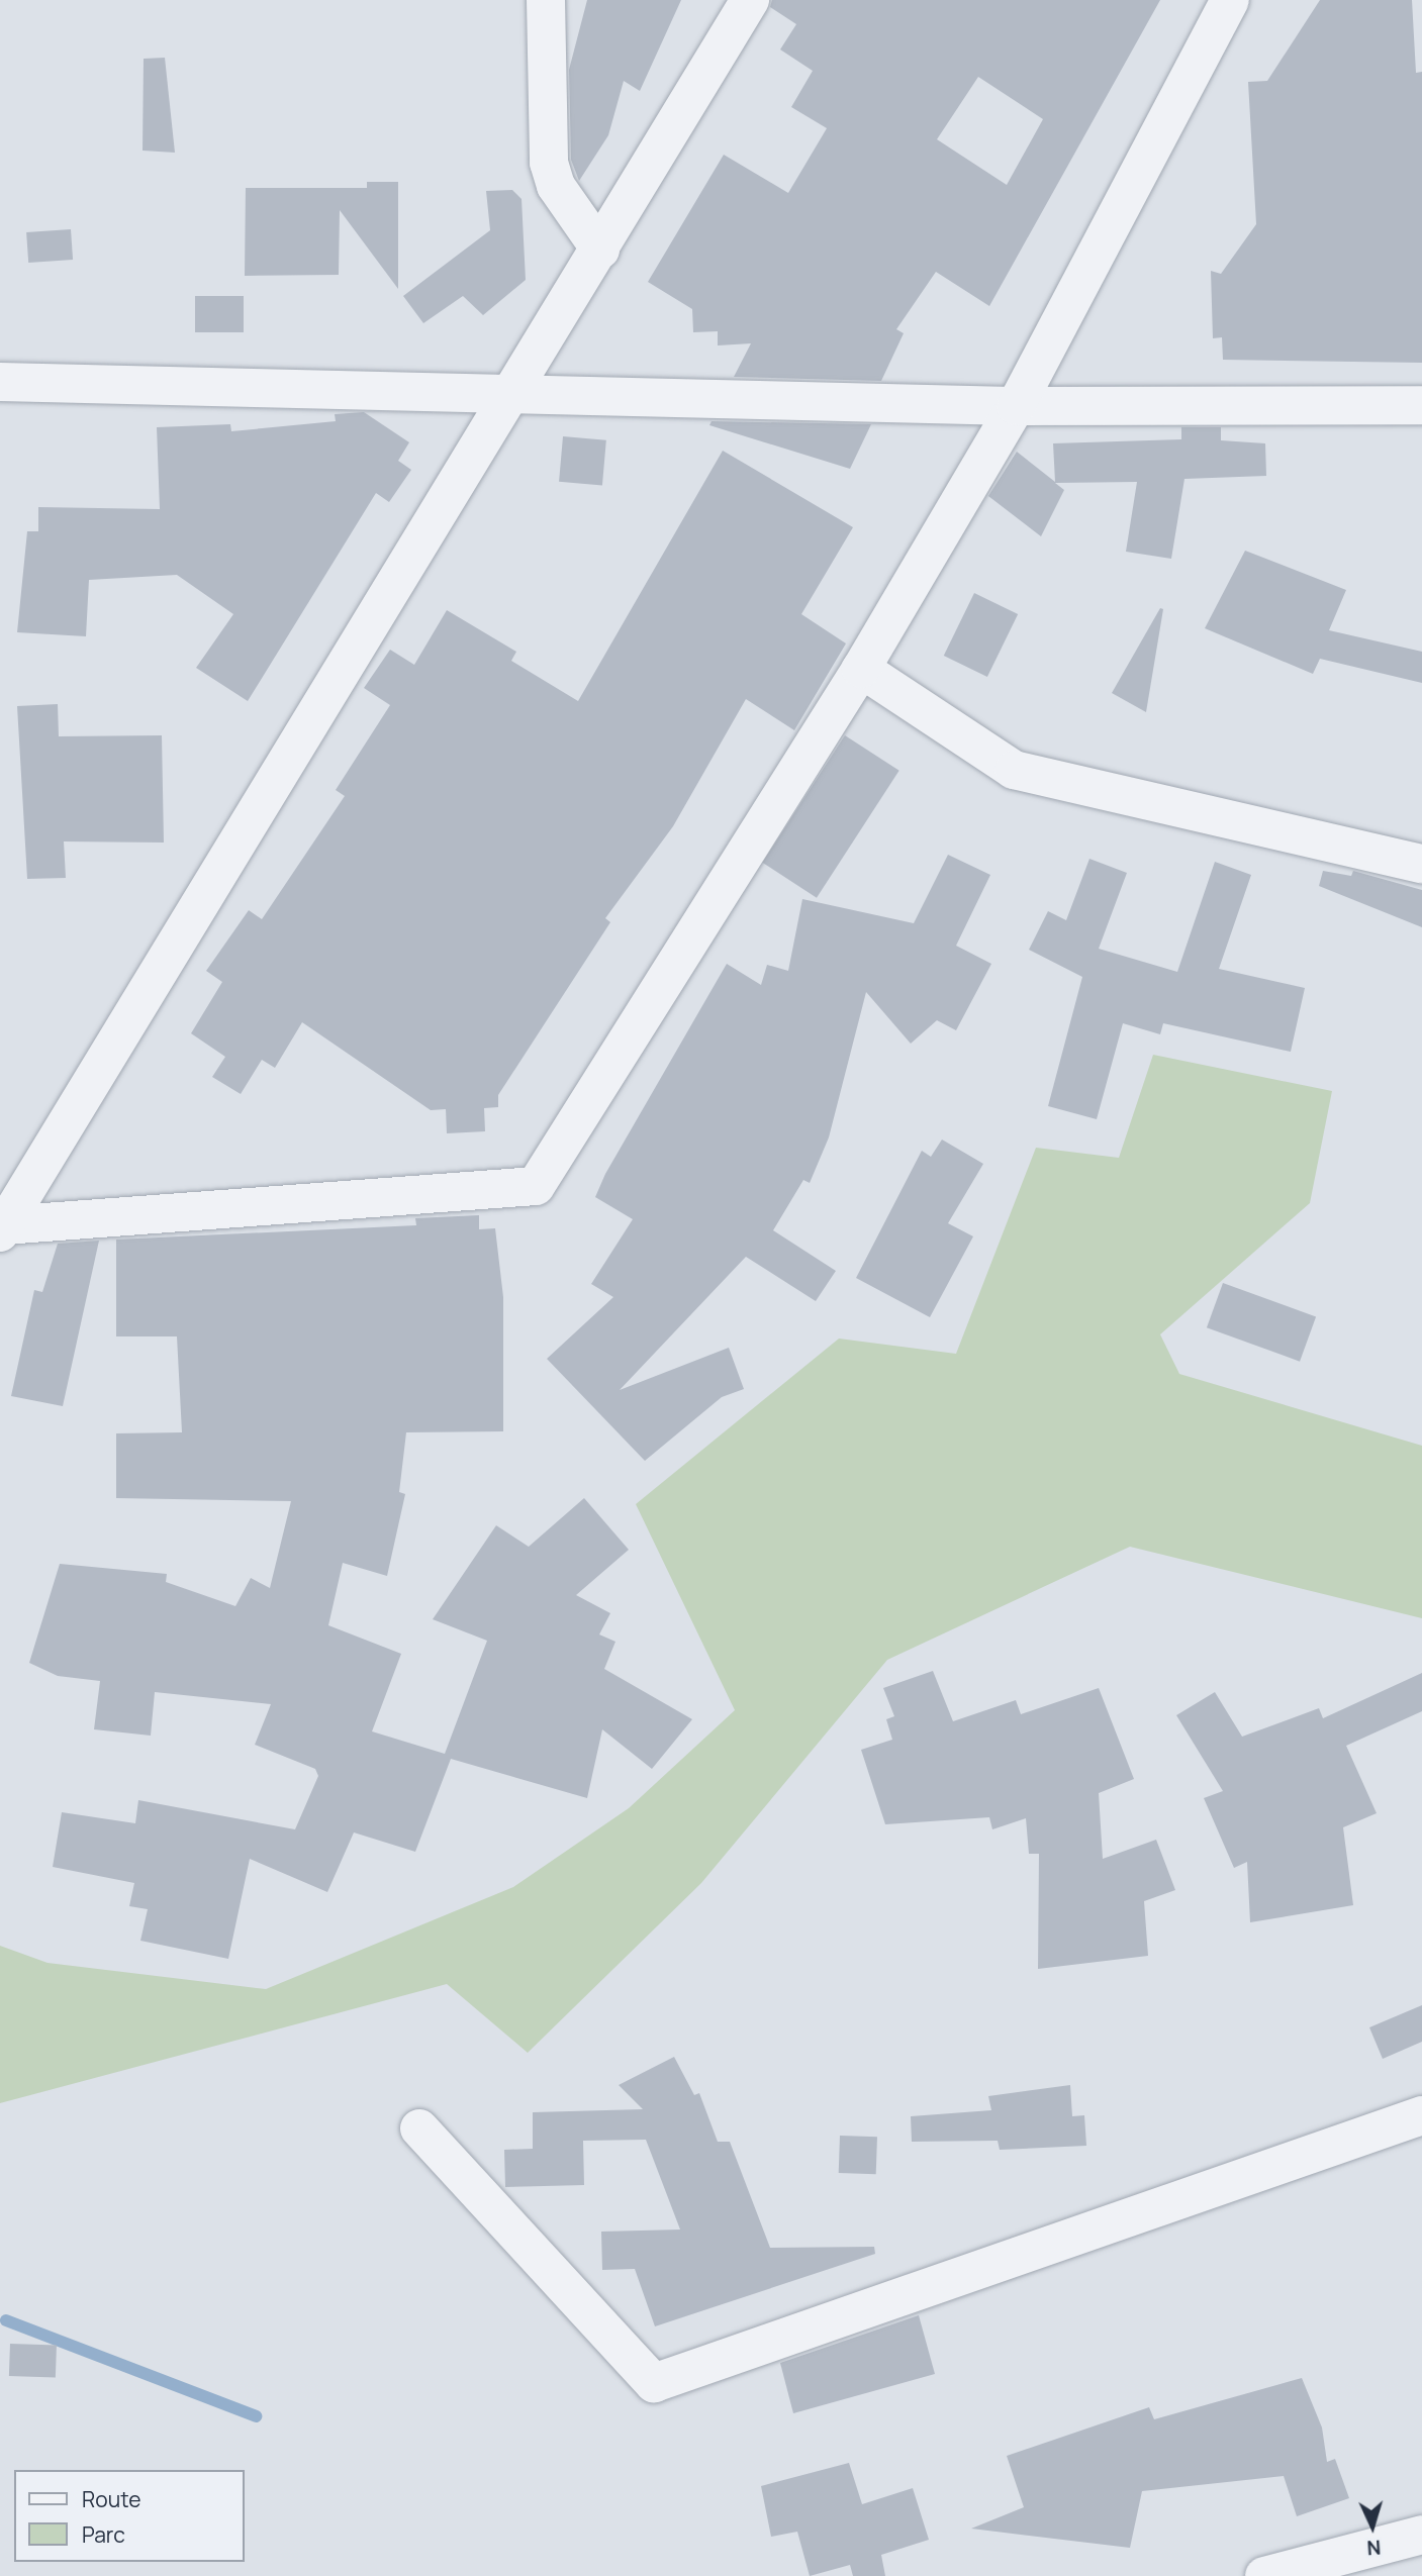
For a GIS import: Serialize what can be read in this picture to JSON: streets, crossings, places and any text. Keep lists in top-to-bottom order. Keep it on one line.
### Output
{"legend":["Route","Parc"],"north":"bottom"}
